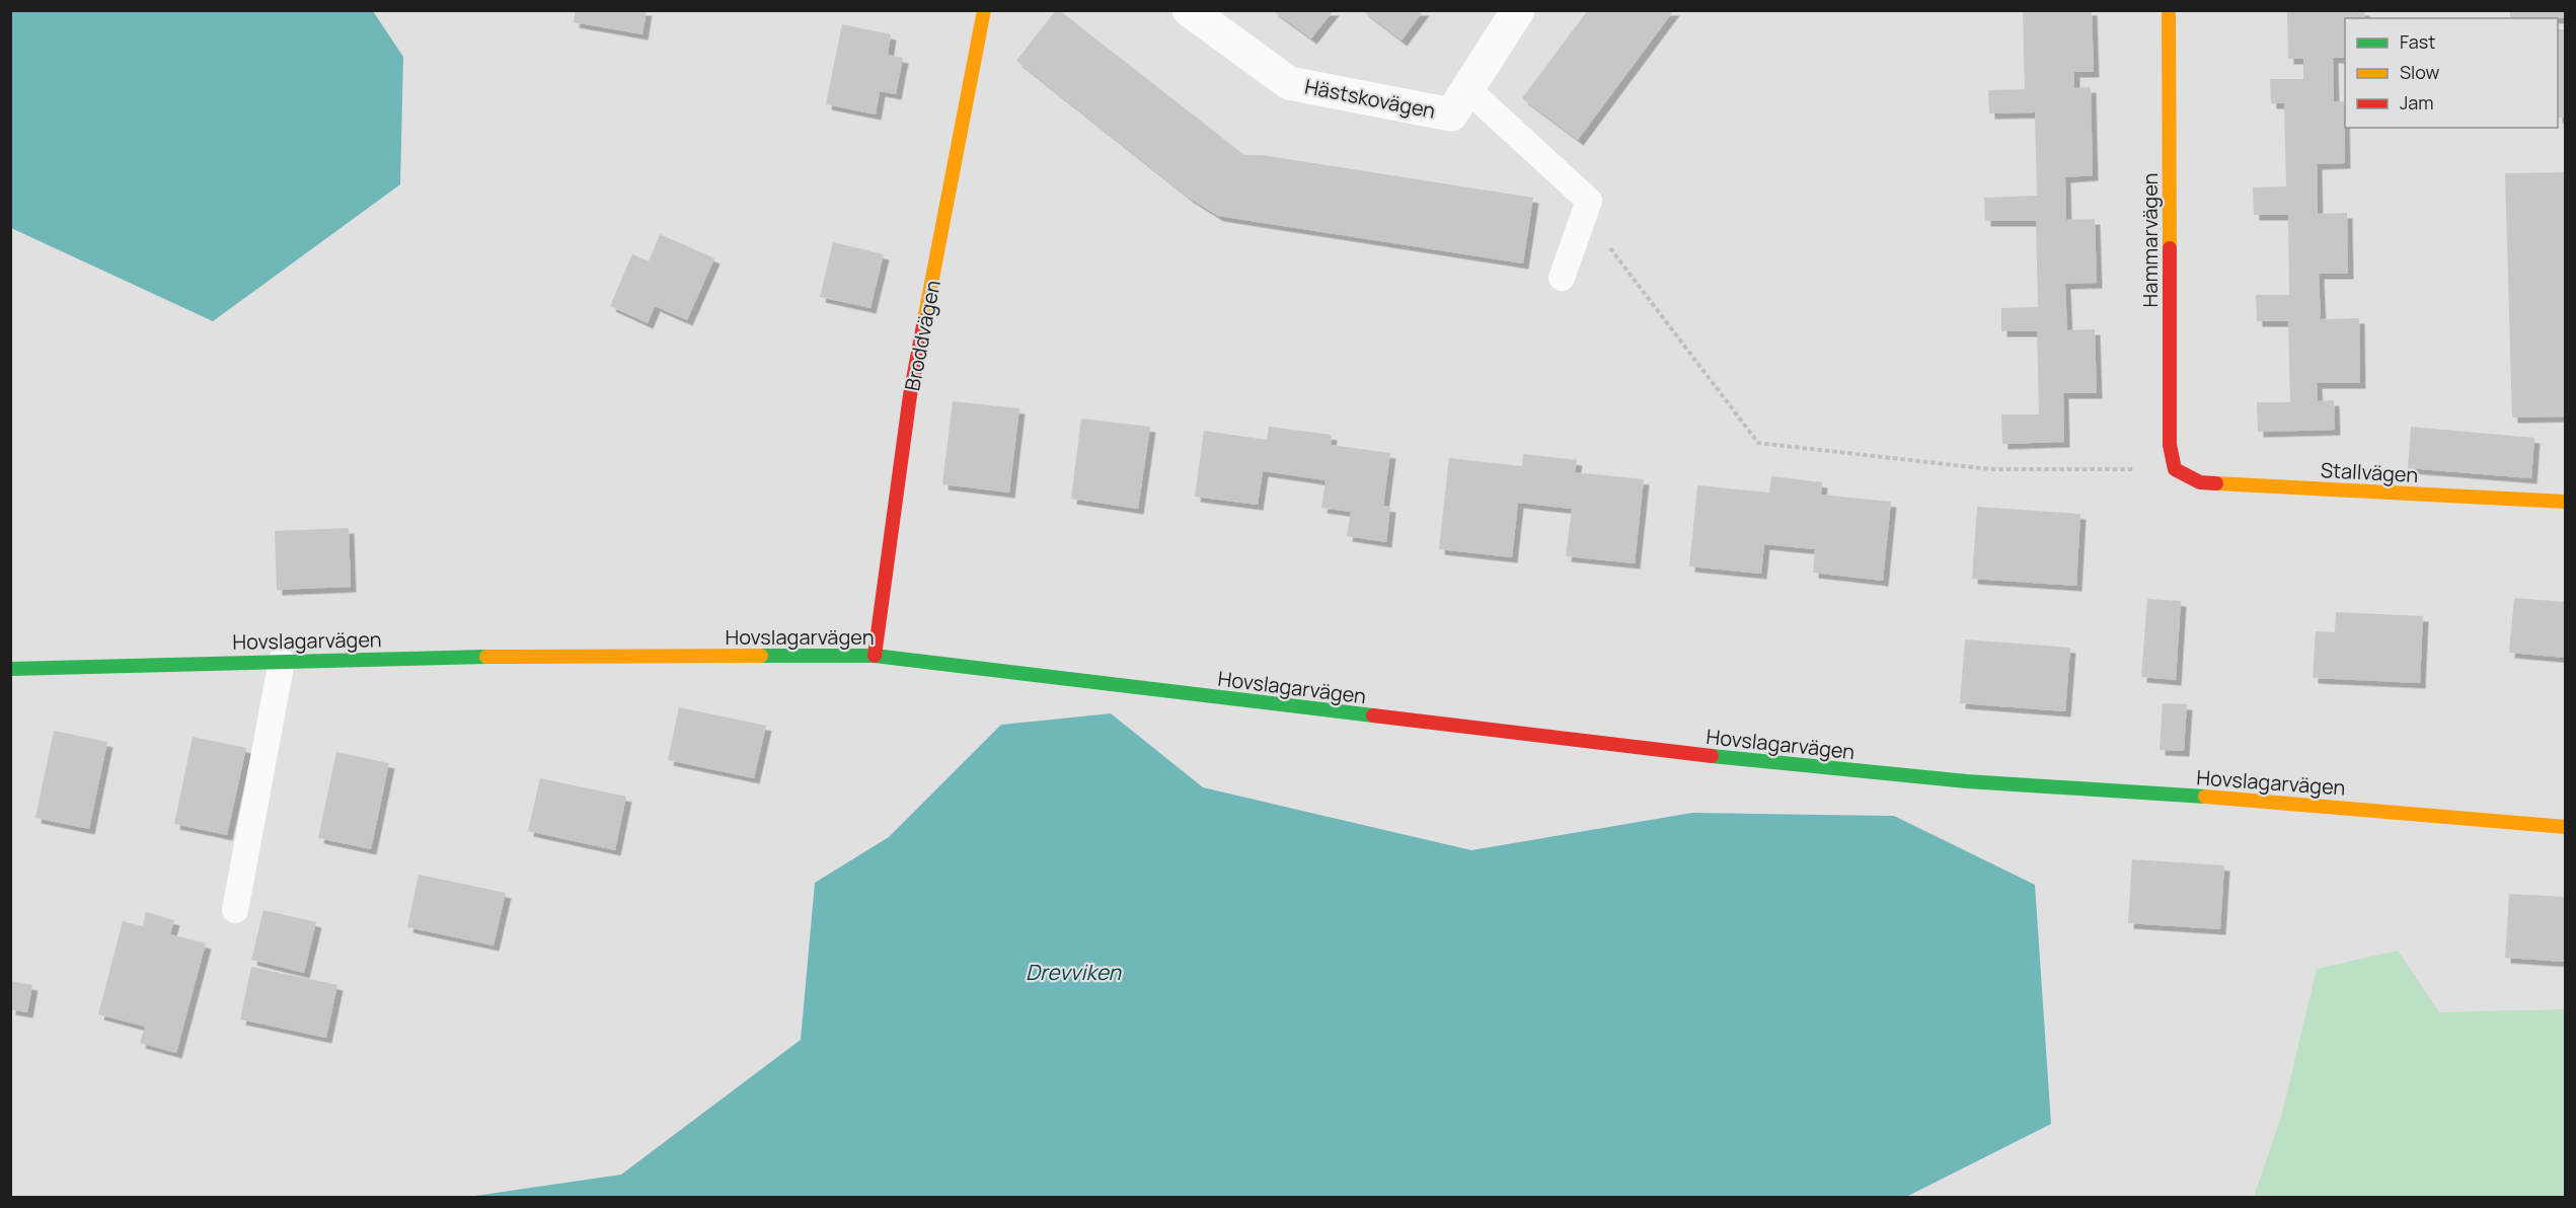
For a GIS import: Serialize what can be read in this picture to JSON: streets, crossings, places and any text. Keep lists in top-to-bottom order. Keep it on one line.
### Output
{"streets":{"street":["Hästskovägen","Hammarvägen","Broddvägen","Stallvägen","Hovslagarvägen"]},"crossings":[["Hammarvägen","Stallvägen"],["Broddvägen","Hovslagarvägen"]],"water":["Drevviken"],"legend":["Fast","Slow","Jam"]}
